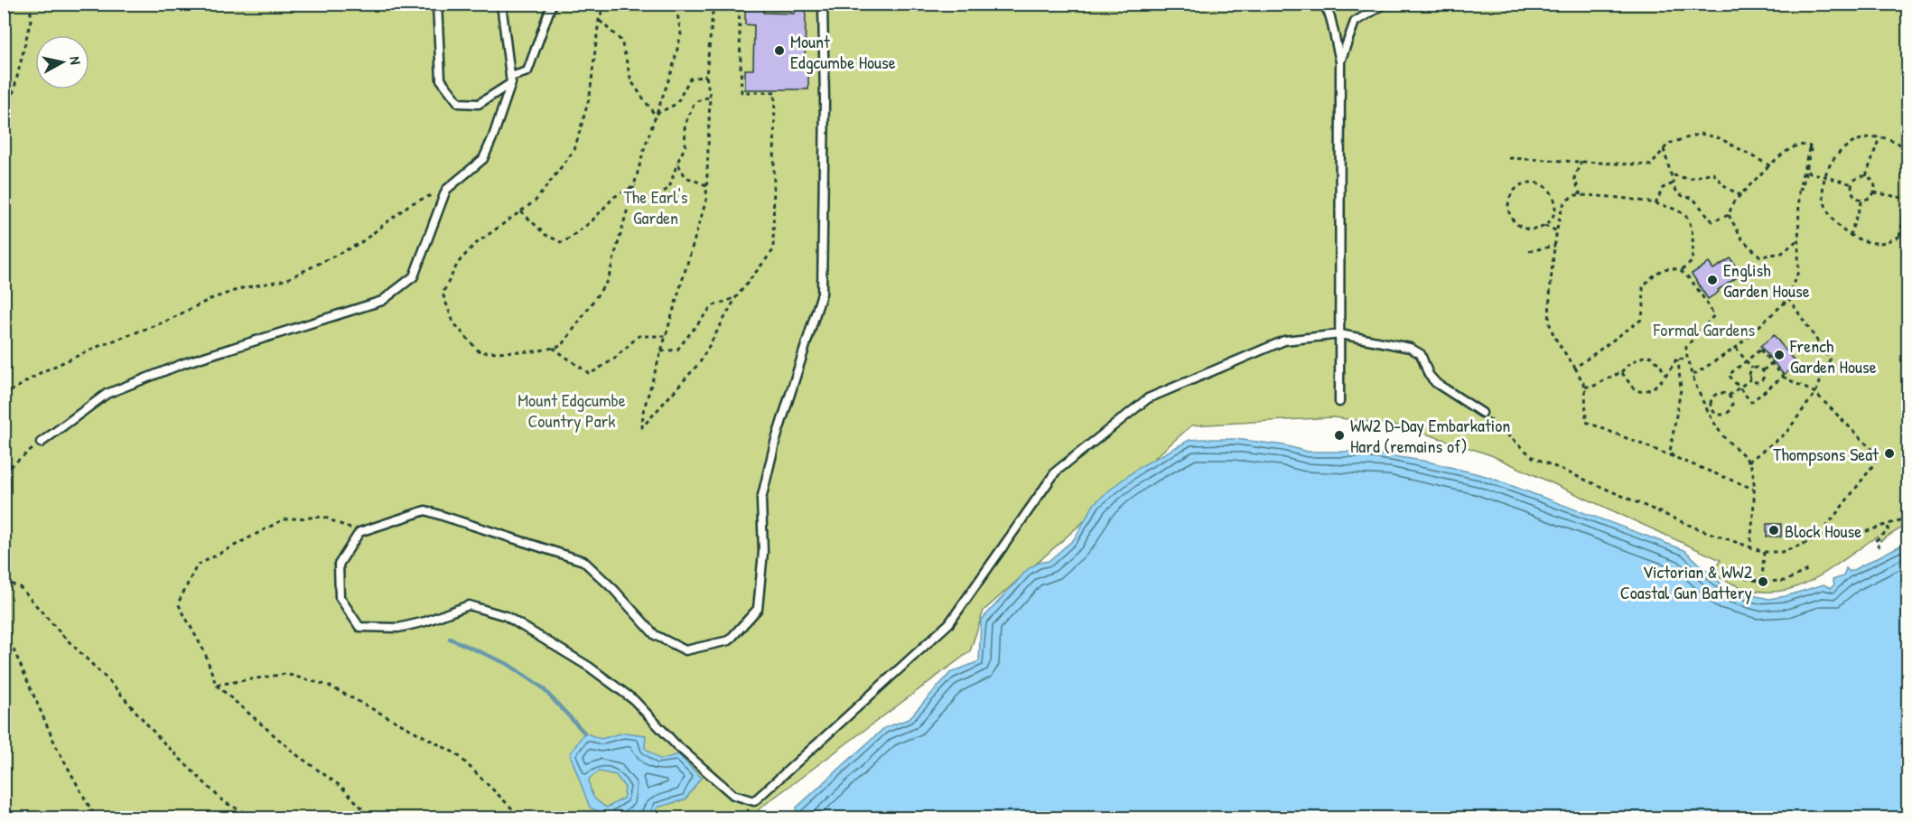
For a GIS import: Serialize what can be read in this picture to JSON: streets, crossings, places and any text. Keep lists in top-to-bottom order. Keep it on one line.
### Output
{"parks":["The Earl's Garden","Formal Gardens","Mount Edgcumbe Country Park"],"places":["Mount Edgcumbe House","English Garden House","French Garden House","WW2 D-Day Embarkation Hard (remains of)","Thompsons Seat","Block House","Victorian & WW2 Coastal Gun Battery"],"north":"right"}
